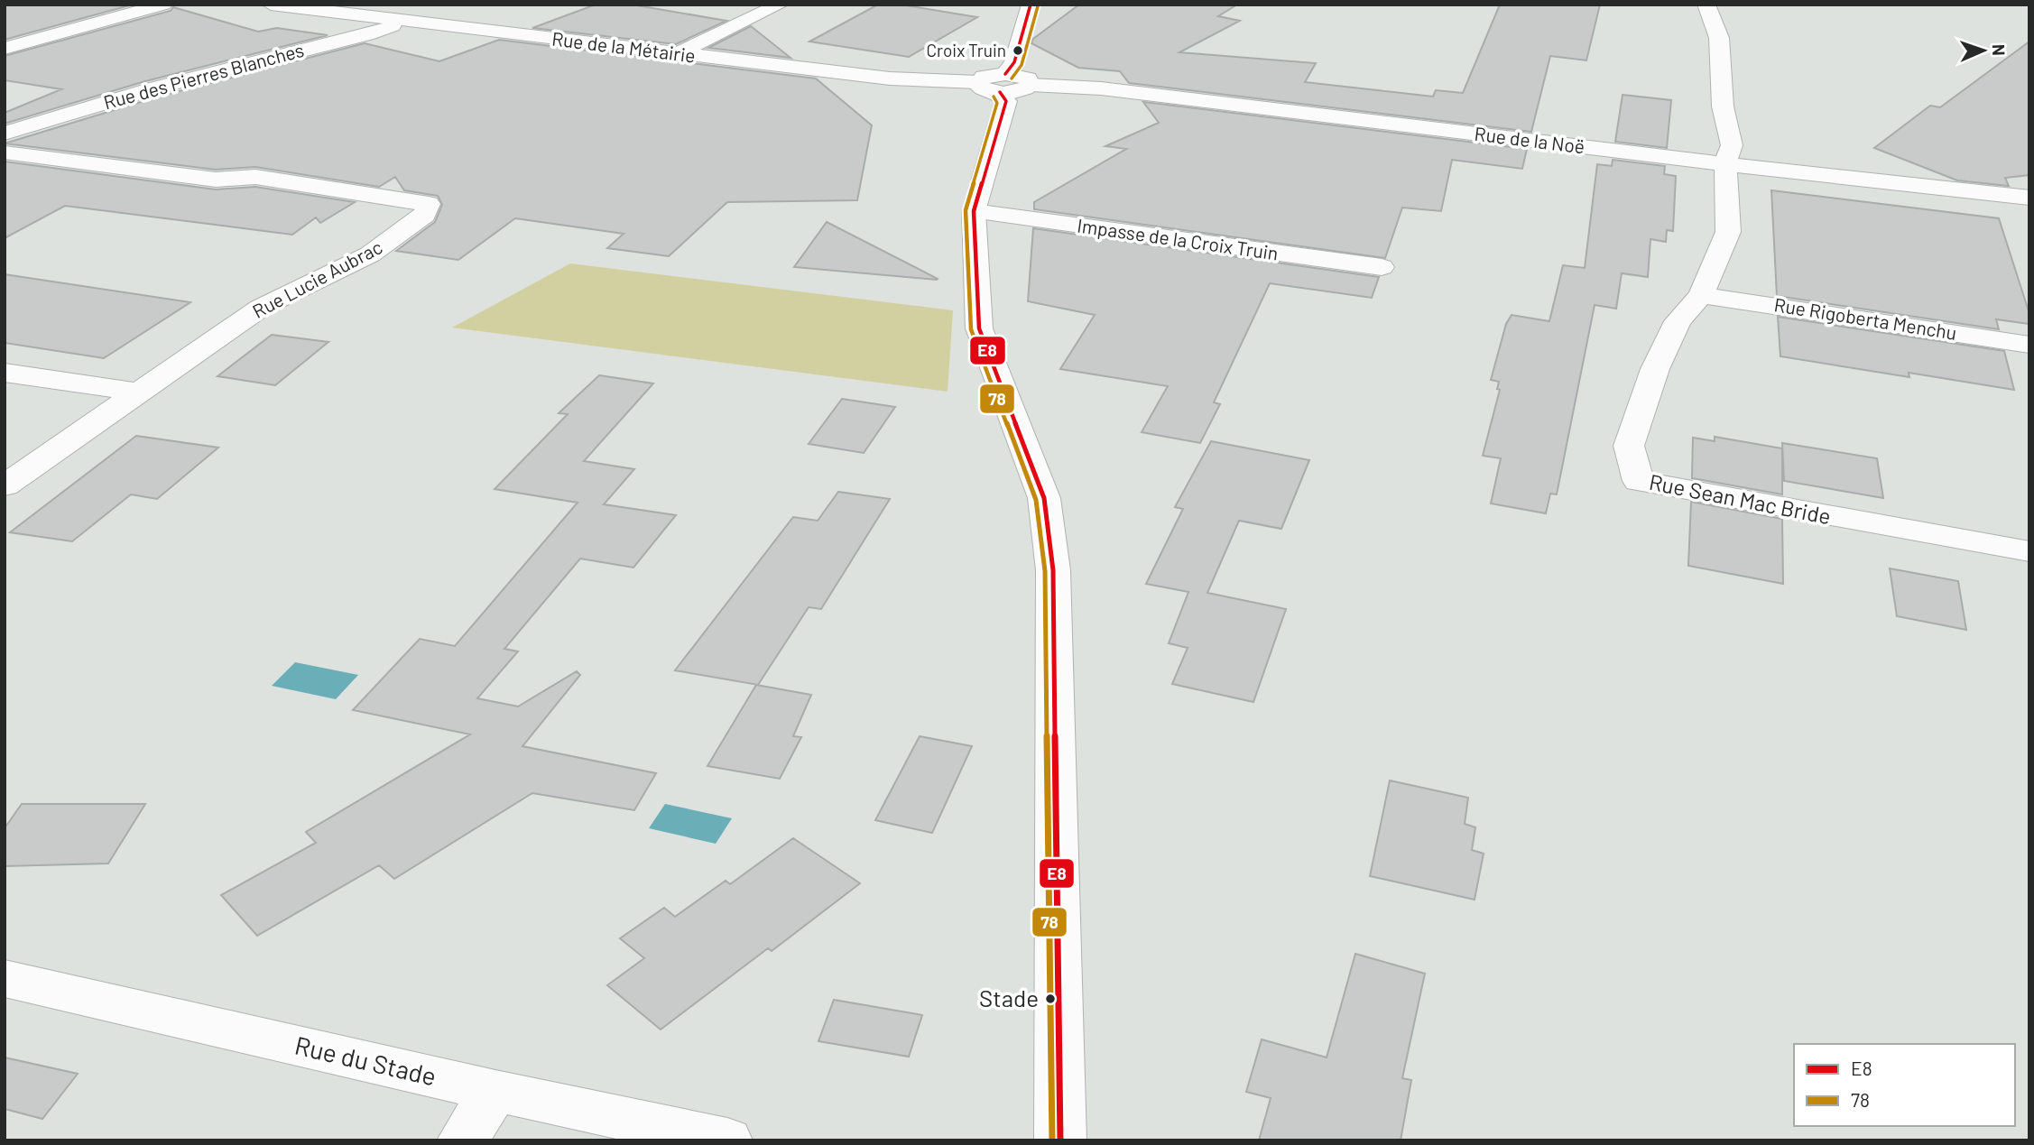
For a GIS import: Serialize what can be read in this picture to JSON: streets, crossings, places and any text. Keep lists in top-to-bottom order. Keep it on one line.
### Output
{"streets":{"street":["Rue de la Métairie","Rue des Pierres Blanches","Rue de la Noë","Impasse de la Croix Truin","Rue Lucie Aubrac","Rue Rigoberta Menchu","Rue Sean Mac Bride","Rue du Stade"]},"crossings":[["Rue de la Métairie","Rue des Pierres Blanches"],["Rue de la Métairie","Rue de la Noë"],["Rue de la Noë","Rue Sean Mac Bride"],["Rue Rigoberta Menchu","Rue Sean Mac Bride"]],"places":["Croix Truin","Stade"],"lines":["transit line E8","transit line 78"],"legend":["E8","78"],"north":"right"}
